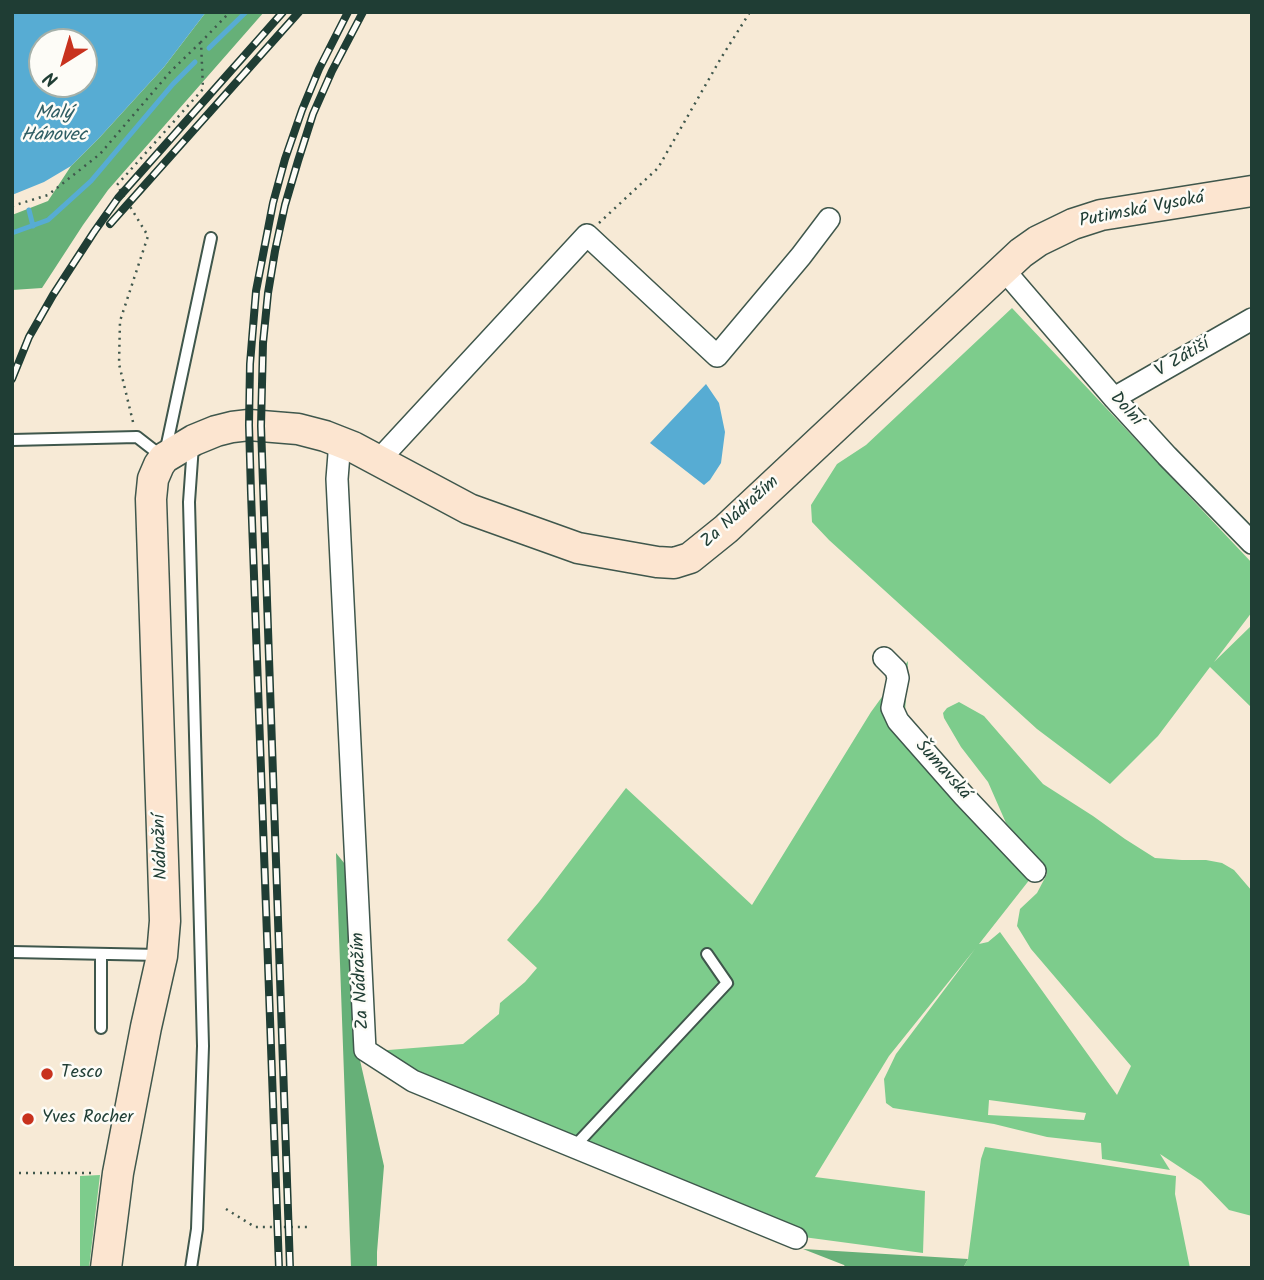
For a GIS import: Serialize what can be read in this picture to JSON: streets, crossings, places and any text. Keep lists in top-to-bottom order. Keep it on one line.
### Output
{"streets":{"main road":["Putimská Vysoká","Za Nádražím","Nádražní"],"street":["V Zátiší","Dolní","Šumavská"]},"crossings":[["Putimská Vysoká","Dolní"],["Putimská Vysoká","Za Nádražím"],["V Zátiší","Dolní"],["Dolní","Za Nádražím"]],"water":["Malý Hánovec"],"places":["Tesco","Yves Rocher"],"north":"bottom left"}
